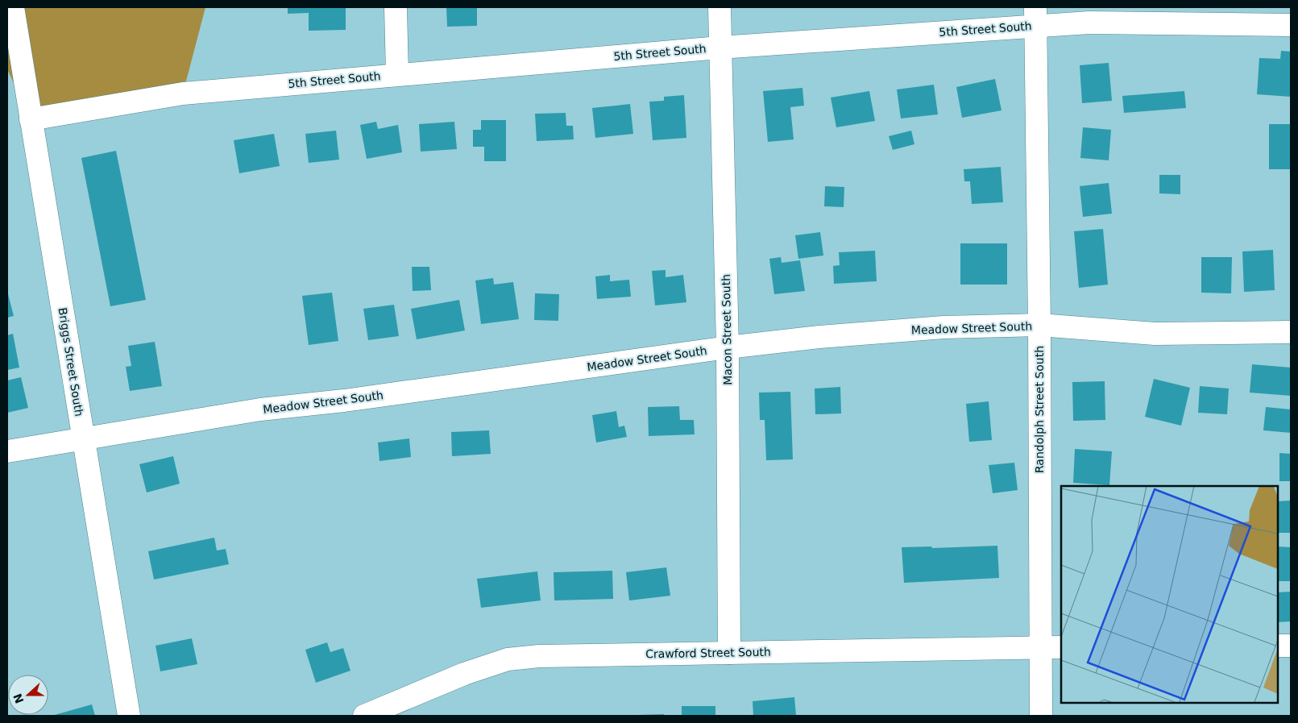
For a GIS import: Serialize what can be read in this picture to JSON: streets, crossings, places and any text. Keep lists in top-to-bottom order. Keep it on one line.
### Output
{"streets":{"street":["5th Street South","Meadow Street South","Macon Street South","Briggs Street South","Randolph Street South","Crawford Street South"]},"crossings":[["5th Street South","Macon Street South"],["5th Street South","Briggs Street South"],["5th Street South","Randolph Street South"],["Meadow Street South","Macon Street South"],["Meadow Street South","Briggs Street South"],["Meadow Street South","Randolph Street South"],["Macon Street South","Crawford Street South"],["Randolph Street South","Crawford Street South"]],"north":"left"}
